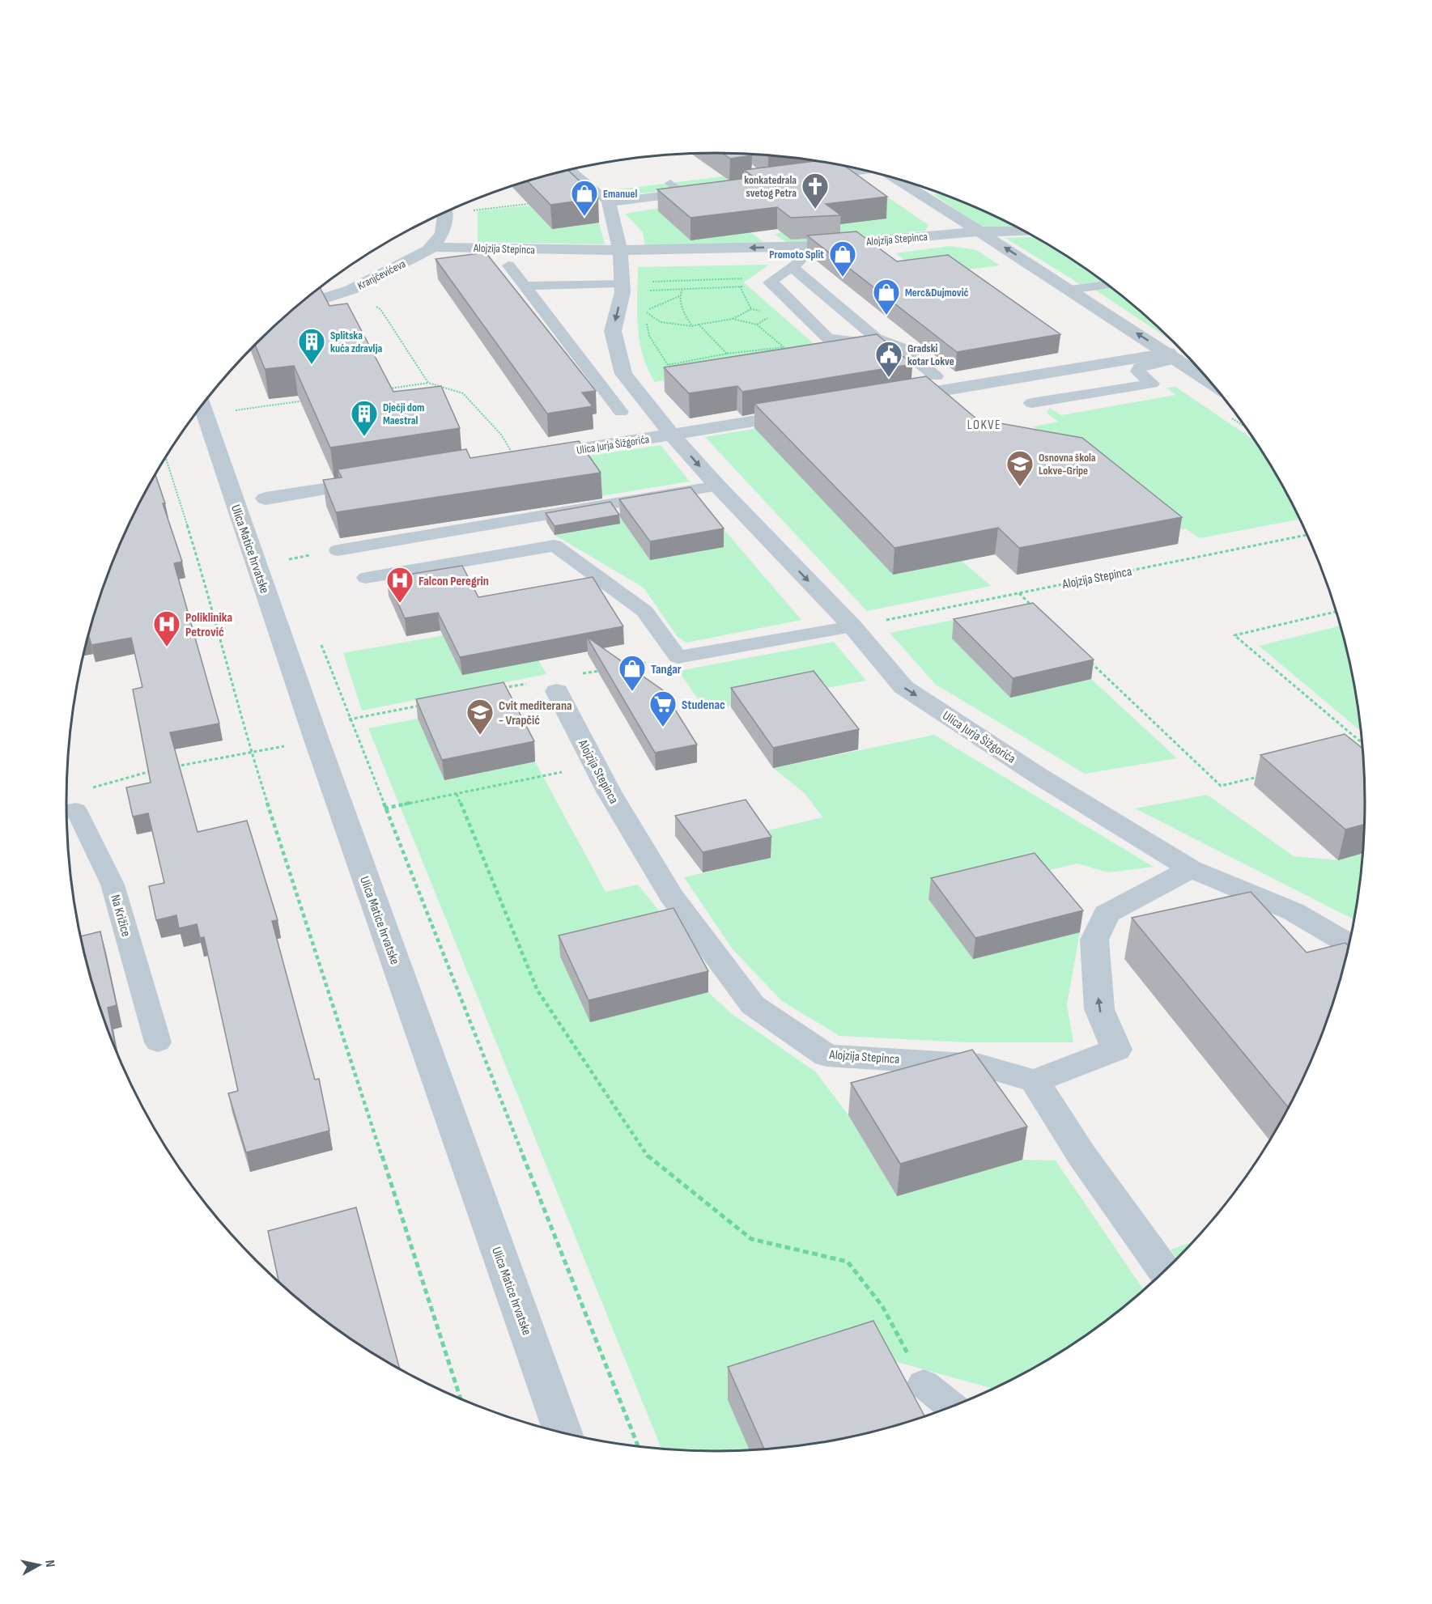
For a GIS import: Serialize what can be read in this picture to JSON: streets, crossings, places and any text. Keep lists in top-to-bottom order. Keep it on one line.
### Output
{"streets":{"street":["Alojzija Stepinca","Kranjčevićeva","Ulica Jurja Šižgorića","Ulica Matice hrvatske"],"lane":["Na Križice"]},"crossings":[["Alojzija Stepinca","Kranjčevićeva"],["Alojzija Stepinca","Ulica Jurja Šižgorića"]],"one_way":["Ulica Jurja Šižgorića"],"districts":["LOKVE"],"places":{"church":["konkatedrala svetog Petra"],"shop":["Emanuel","Promoto Split","Merc&Dujmović","Tangar"],"building":["Splitska kuća zdravlja","Dječji dom Maestral"],"public building":["Gradski kotar Lokve"],"school or university":["Osnovna škola Lokve-Gripe","Cvit mediterana - Vrapčić"],"hospital":["Falcon Peregrin","Poliklinika Petrović"],"supermarket":["Studenac"]},"north":"right"}
